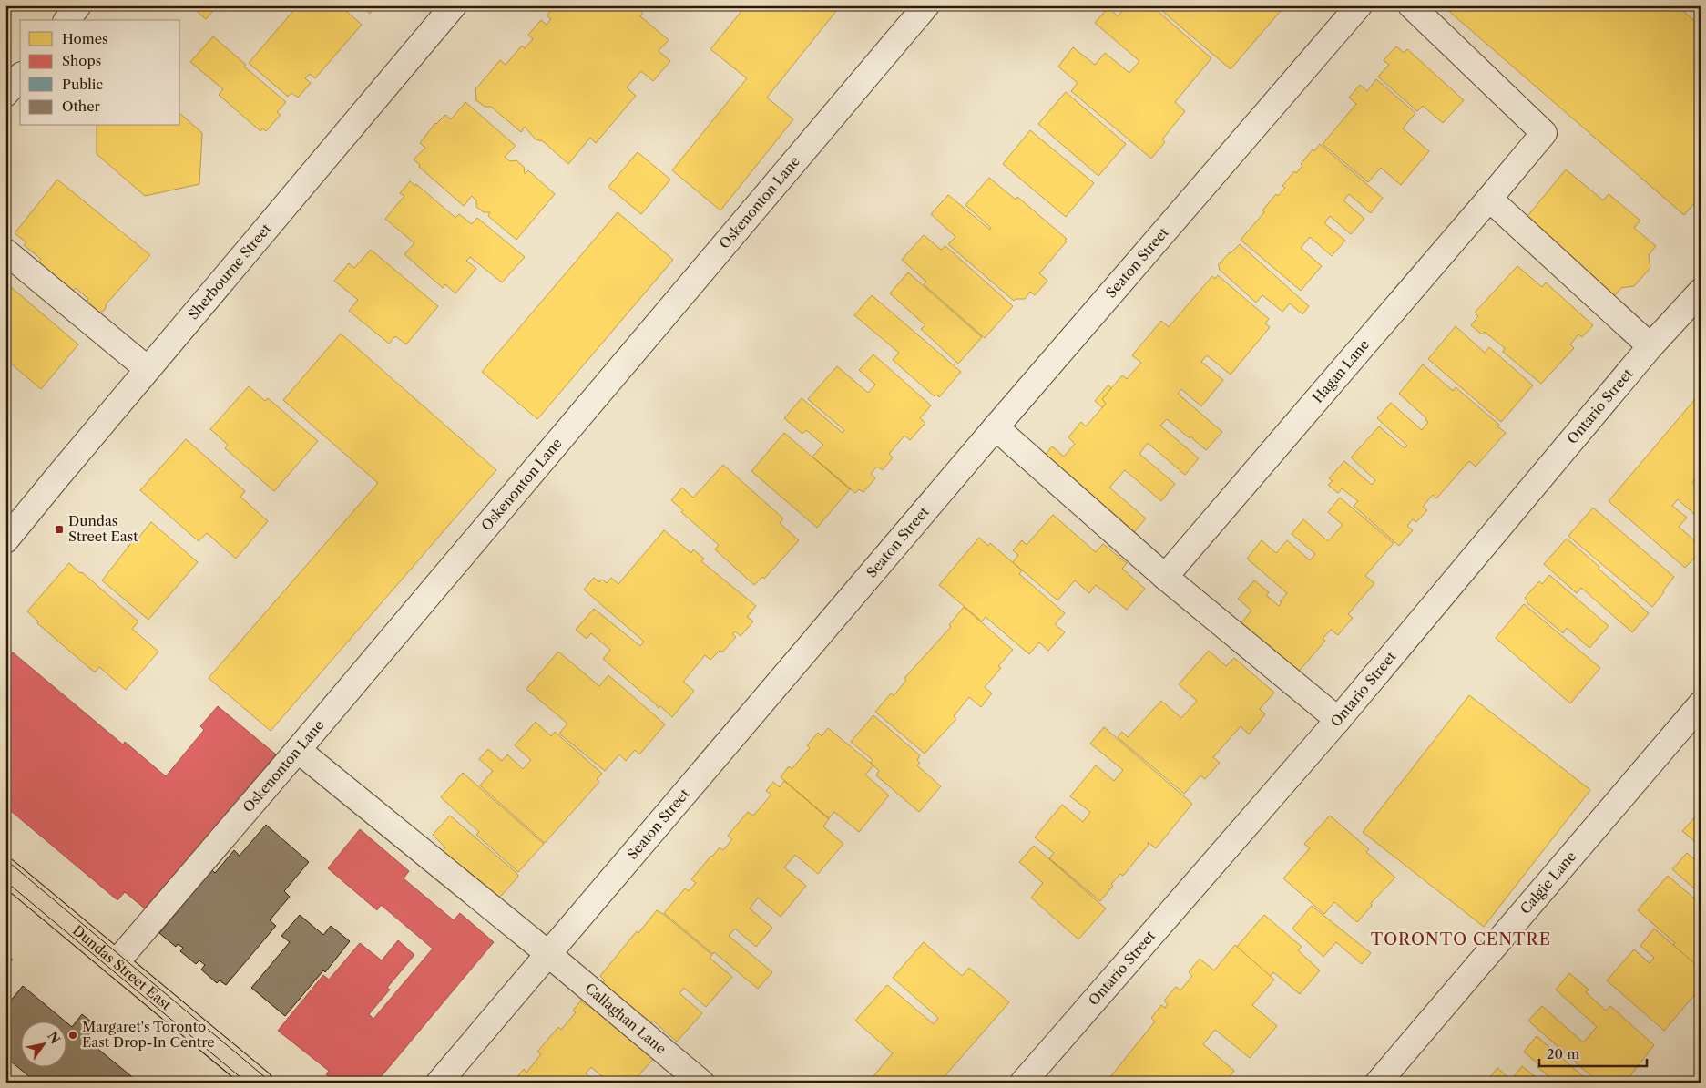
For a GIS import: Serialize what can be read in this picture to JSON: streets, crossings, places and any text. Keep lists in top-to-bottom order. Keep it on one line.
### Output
{"streets":{"main road":["Dundas Street East"],"street":["Oskenonton Lane","Seaton Street","Sherbourne Street","Hagan Lane","Ontario Street","Calgie Lane","Callaghan Lane"]},"crossings":[["Oskenonton Lane","Dundas Street East"],["Oskenonton Lane","Callaghan Lane"],["Seaton Street","Callaghan Lane"]],"districts":["TORONTO CENTRE"],"places":{"transit":["Dundas Street East"],"other":["Margaret's Toronto East Drop-In Centre"]},"legend":["Homes","Shops","Public","Other"],"scale_bar":"20 m","north":"top right"}
